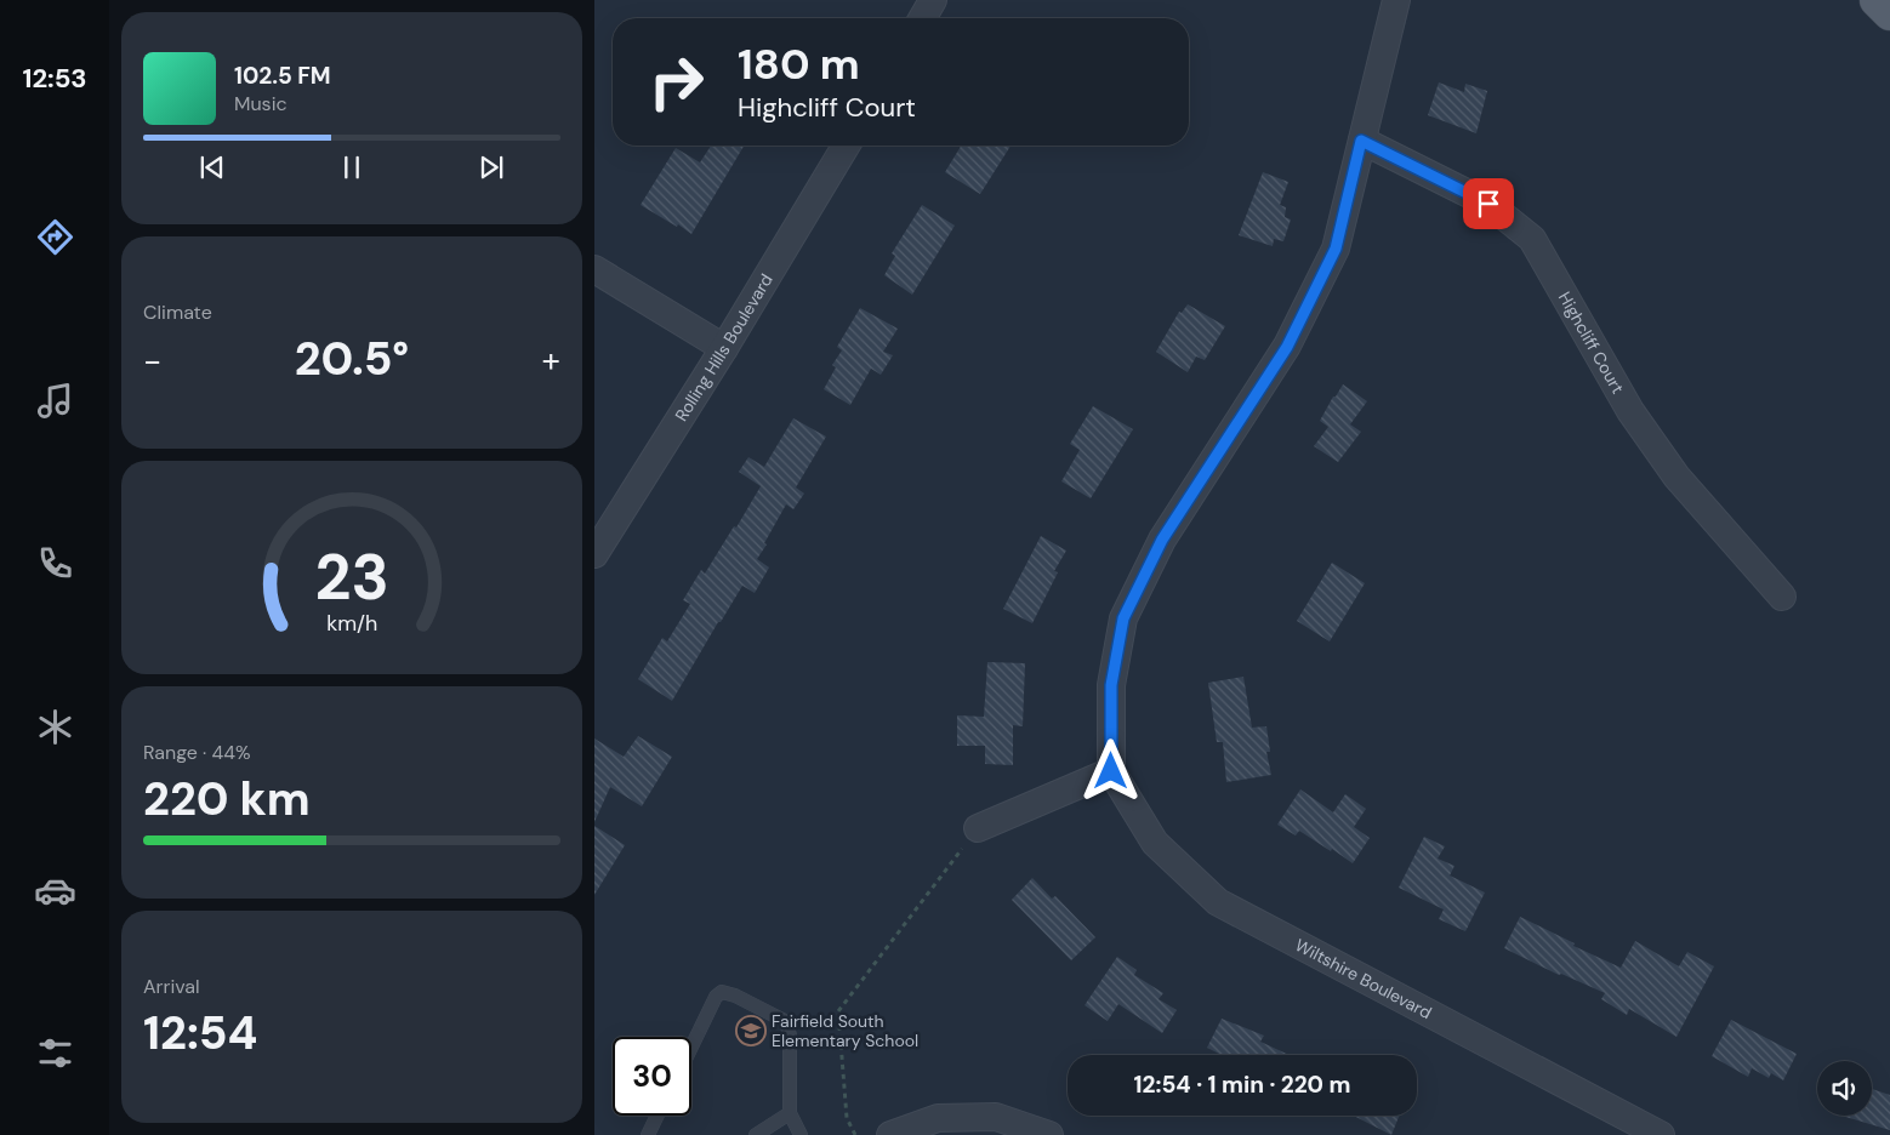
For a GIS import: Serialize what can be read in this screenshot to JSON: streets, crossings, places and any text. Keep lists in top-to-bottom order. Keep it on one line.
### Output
{"streets":{"street":["Highcliff Court","Rolling Hills Boulevard","Wiltshire Boulevard"]},"places":{"school or university":["Fairfield South Elementary School"]},"page":{"tabs":"12:53","turn":["180 m","Highcliff Court"],"song":["102.5 FM","Music"],"tile":["Climate",["Range · 44%","220 km"],["Arrival","12:54"]],"heat":["−","20.5°","+"],"limit":"30","trip":"12:54 · 1 min · 220 m","gauge":["23","km/h"]}}
